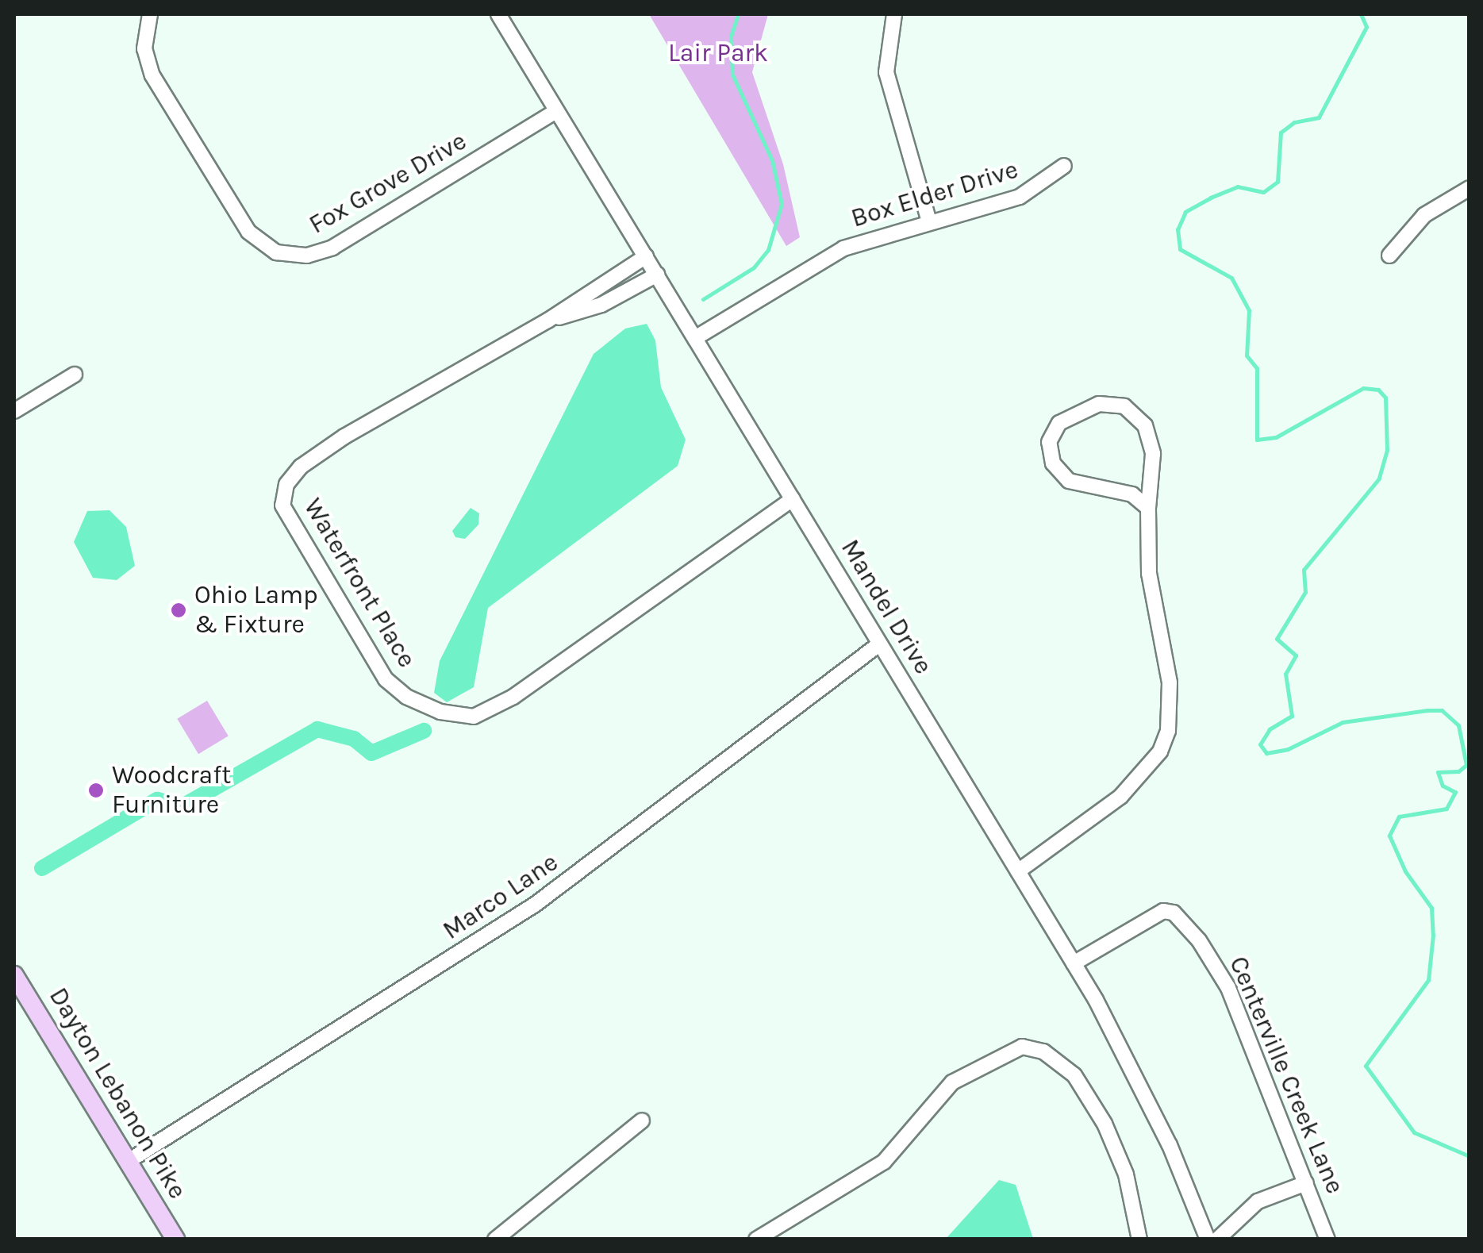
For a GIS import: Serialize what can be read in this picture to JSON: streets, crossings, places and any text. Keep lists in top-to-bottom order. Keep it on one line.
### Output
{"streets":{"main road":["Dayton Lebanon Pike"],"street":["Fox Grove Drive","Box Elder Drive","Waterfront Place","Mandel Drive","Marco Lane","Centerville Creek Lane"]},"crossings":[["Fox Grove Drive","Mandel Drive"],["Box Elder Drive","Mandel Drive"],["Waterfront Place","Mandel Drive"],["Mandel Drive","Marco Lane"],["Mandel Drive","Centerville Creek Lane"],["Marco Lane","Dayton Lebanon Pike"]],"parks":["Lair Park"],"places":["Ohio Lamp & Fixture","Woodcraft Furniture"]}
